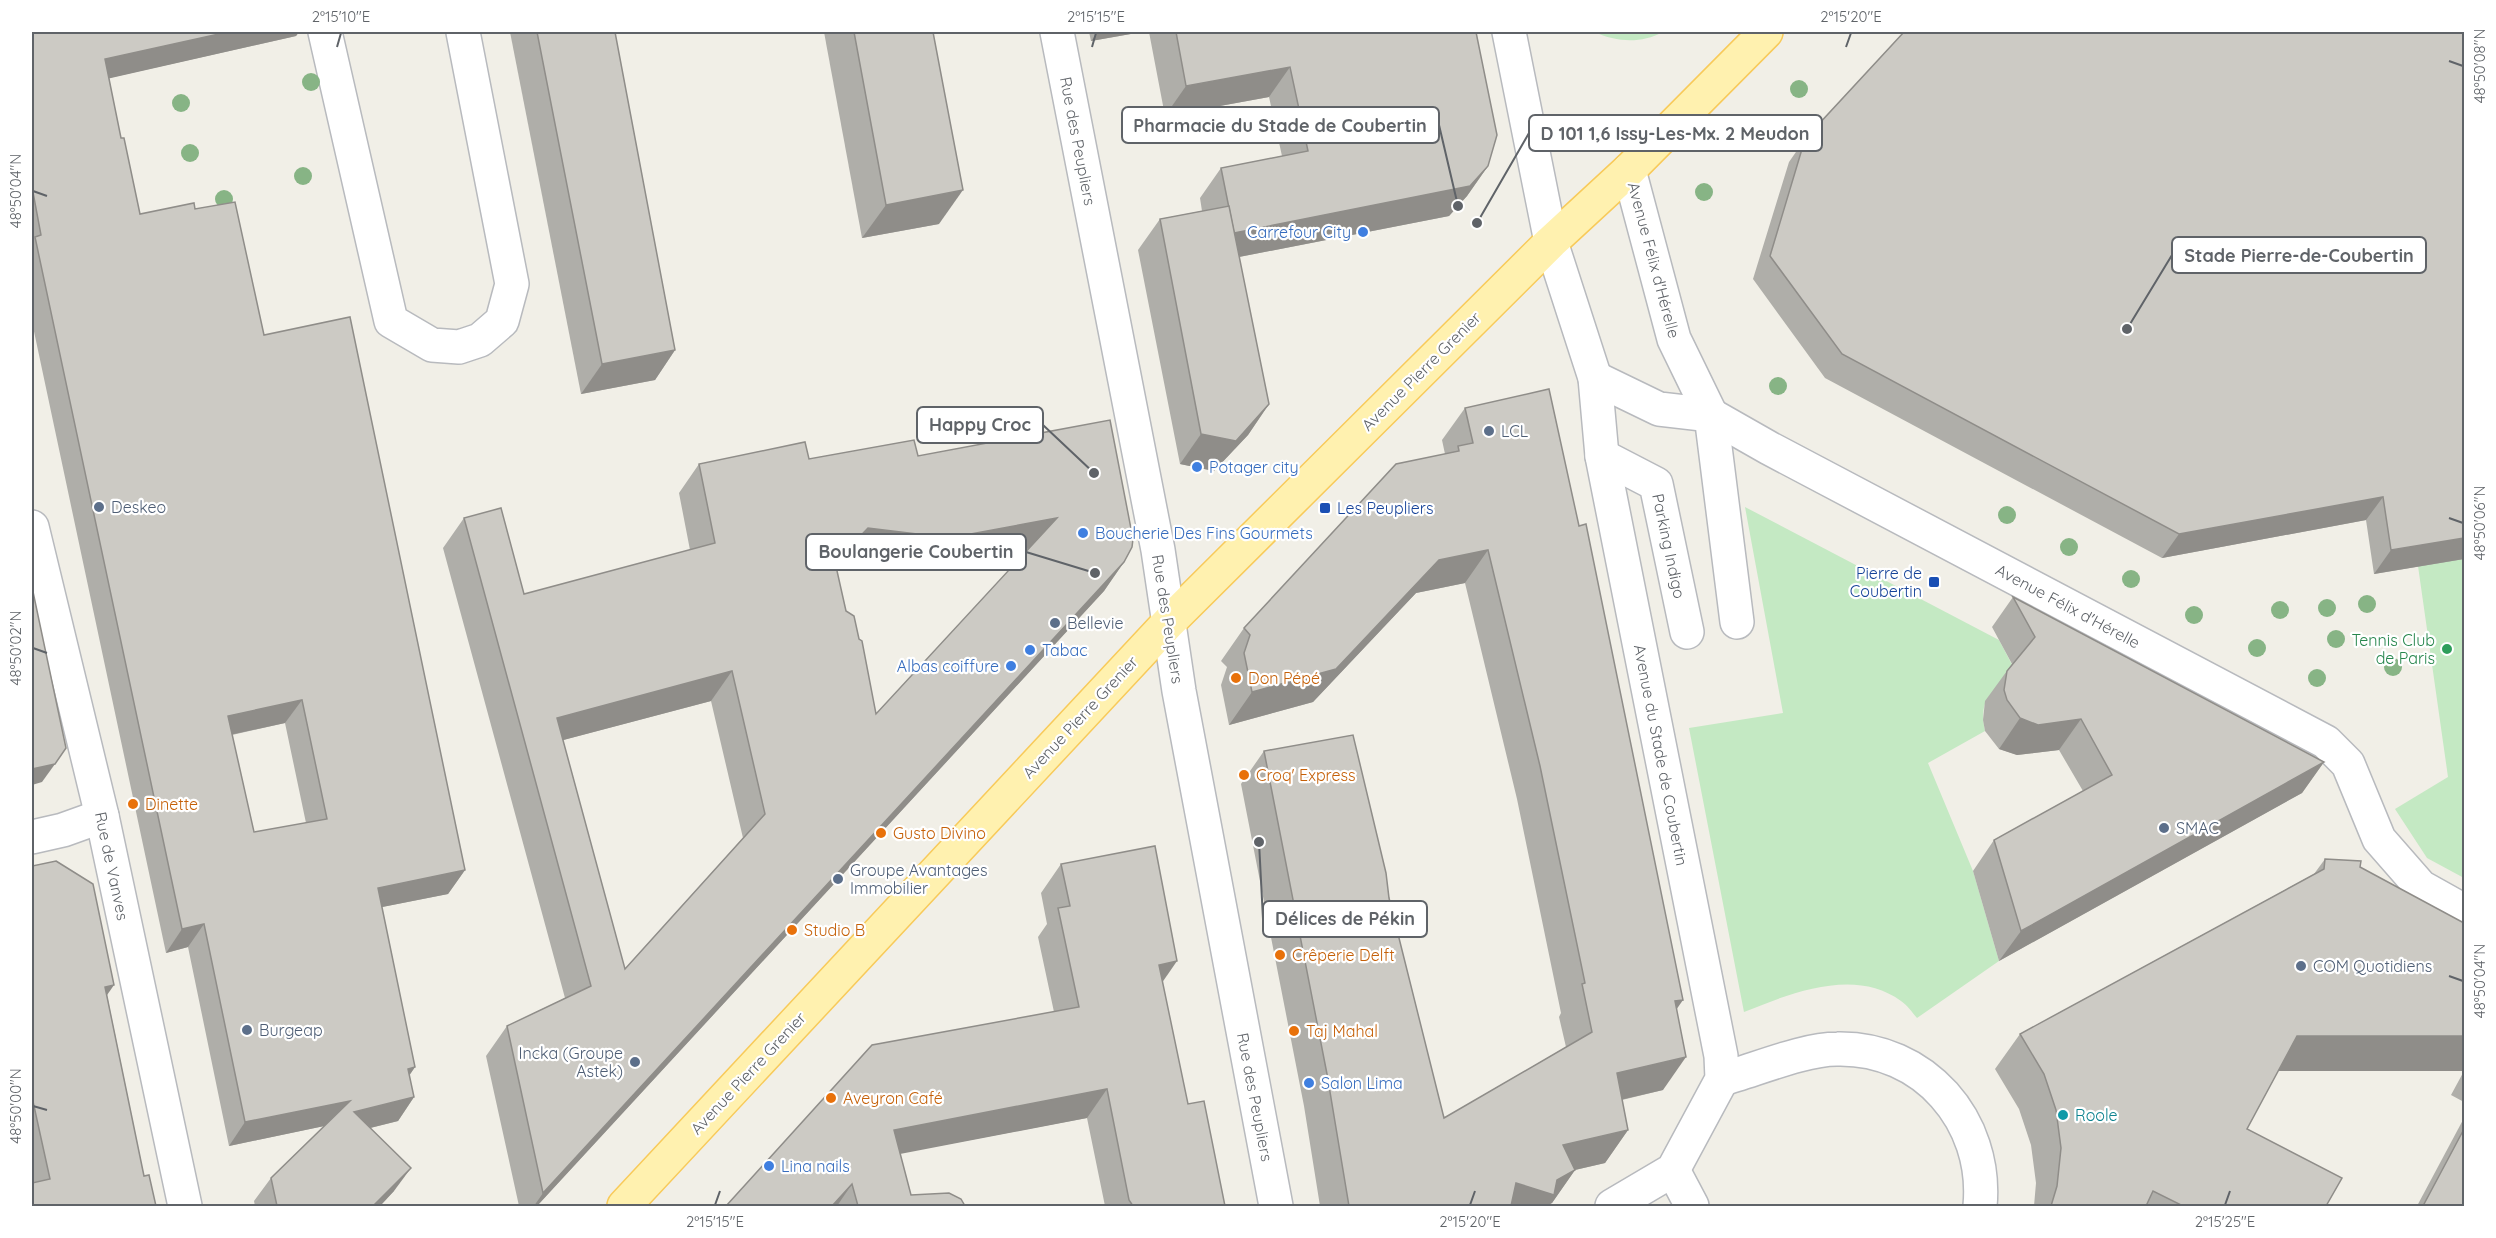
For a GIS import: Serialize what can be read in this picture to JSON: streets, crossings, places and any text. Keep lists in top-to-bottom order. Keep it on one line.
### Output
{"streets":{"main road":["Avenue Pierre Grenier"],"street":["Rue des Peupliers","Avenue Félix d'Hérelle","Parking Indigo","Avenue du Stade de Coubertin","Rue de Vanves"]},"crossings":[["Rue des Peupliers","Avenue Pierre Grenier"],["Avenue Félix d'Hérelle","Avenue Pierre Grenier"],["Avenue Félix d'Hérelle","Avenue du Stade de Coubertin"],["Parking Indigo","Avenue du Stade de Coubertin"]],"places":{"other":["Pharmacie du Stade de Coubertin","D 101 1,6 Issy-Les-Mx. 2 Meudon","Carrefour City","Stade Pierre-de-Coubertin","LCL","Potager city","Happy Croc","Deskeo","Boucherie Des Fins Gourmets","Boulangerie Coubertin","Bellevie","Tennis Club de Paris","Tabac","Albas coiffure","Don Pépé","Croq' Express","Dinette","SMAC","Gusto Divino","Délices de Pékin","Groupe Avantages Immobilier","Studio B","Crêperie Delft","COM Quotidiens","Burgeap","Taj Mahal","Incka (Groupe Astek)","Salon Lima","Aveyron Café","Roole","Lina nails"],"transit":["Les Peupliers","Pierre de Coubertin"]},"coordinates":["2°15'10\"E","2°15'15\"E","2°15'20\"E","48°50'08\"N","48°50'04\"N","48°50'06\"N","48°50'02\"N","48°50'00\"N","2°15'25\"E"]}
